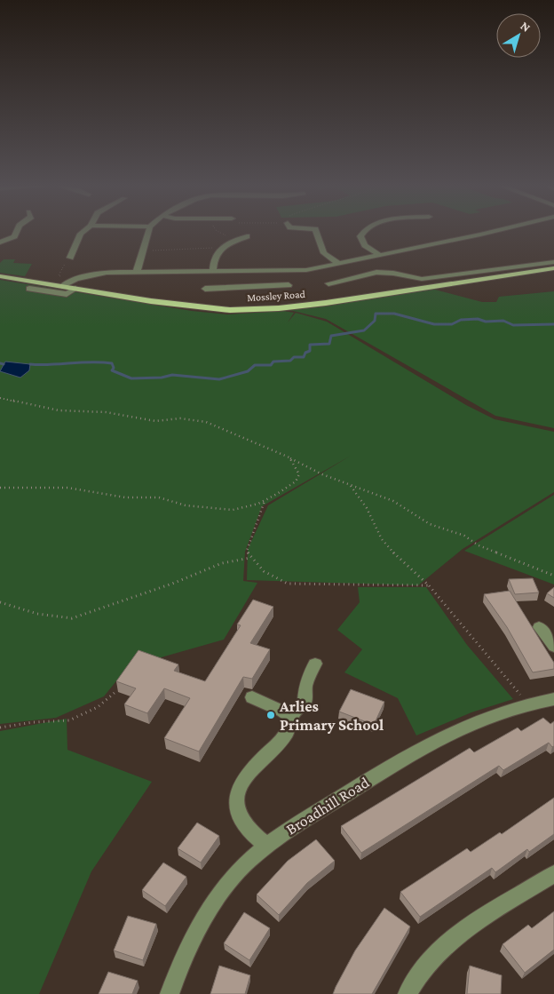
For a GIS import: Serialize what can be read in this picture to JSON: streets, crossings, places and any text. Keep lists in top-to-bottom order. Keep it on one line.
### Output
{"streets":{"main road":["Mossley Road"],"street":["Broadhill Road"]},"places":["Arlies Primary School"],"north":"top right"}
